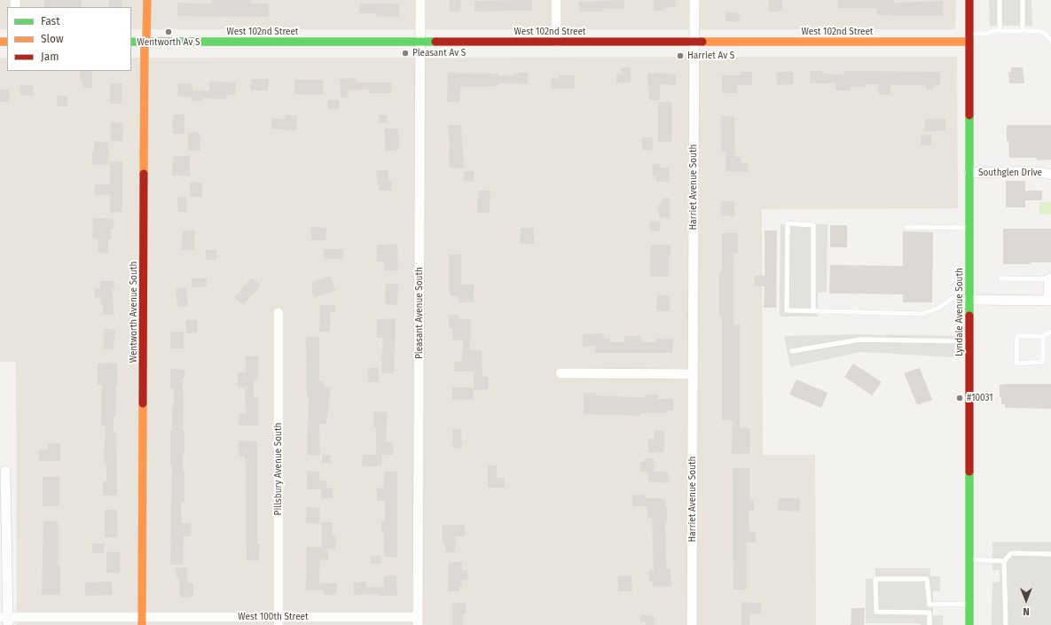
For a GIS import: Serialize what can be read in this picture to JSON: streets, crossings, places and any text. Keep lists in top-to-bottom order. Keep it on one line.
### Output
{"streets":{"street":["West 102nd Street","Southglen Drive","Harriet Avenue South","Wentworth Avenue South","Lyndale Avenue South","Pleasant Avenue South","Pillsbury Avenue South","West 100th Street"]},"crossings":[["West 102nd Street","Harriet Avenue South"],["West 102nd Street","Wentworth Avenue South"],["West 102nd Street","Lyndale Avenue South"],["West 102nd Street","Pleasant Avenue South"],["Southglen Drive","Lyndale Avenue South"],["Wentworth Avenue South","West 100th Street"],["Pleasant Avenue South","West 100th Street"],["Pillsbury Avenue South","West 100th Street"]],"places":["Wentworth Av S","Pleasant Av S","Harriet Av S","#10031"],"legend":["Fast","Slow","Jam"],"north":"bottom"}
